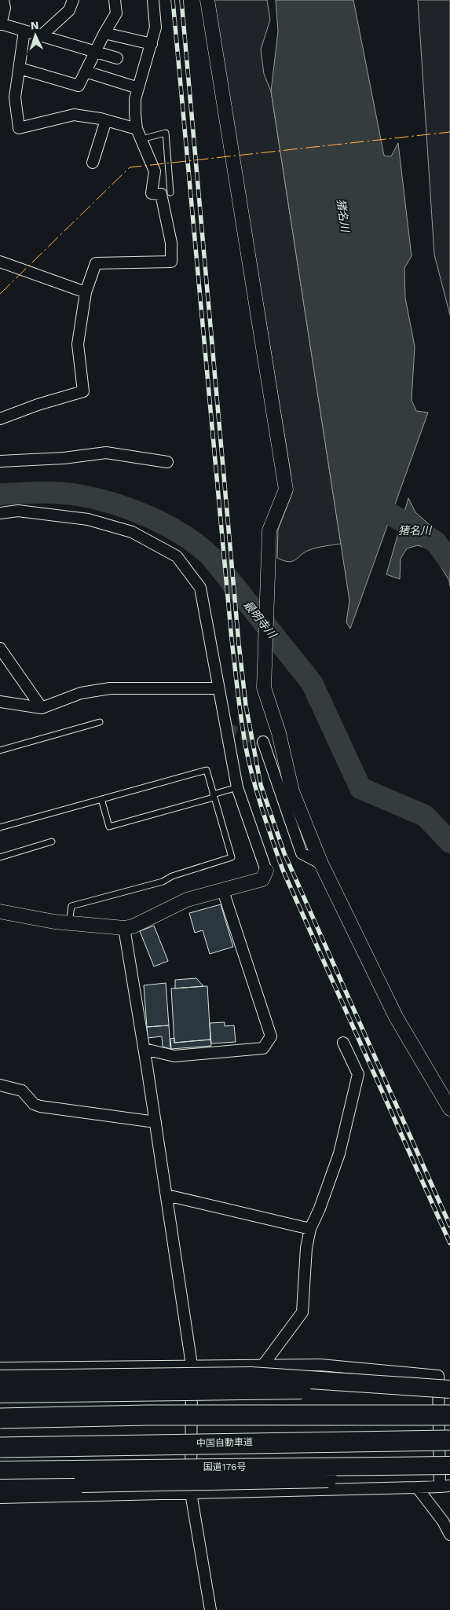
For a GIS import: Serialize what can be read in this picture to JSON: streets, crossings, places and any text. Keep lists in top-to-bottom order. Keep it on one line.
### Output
{"streets":{"highway":["中国自動車道","国道176号"]},"water":["猪名川","最明寺川"],"north":"top"}
